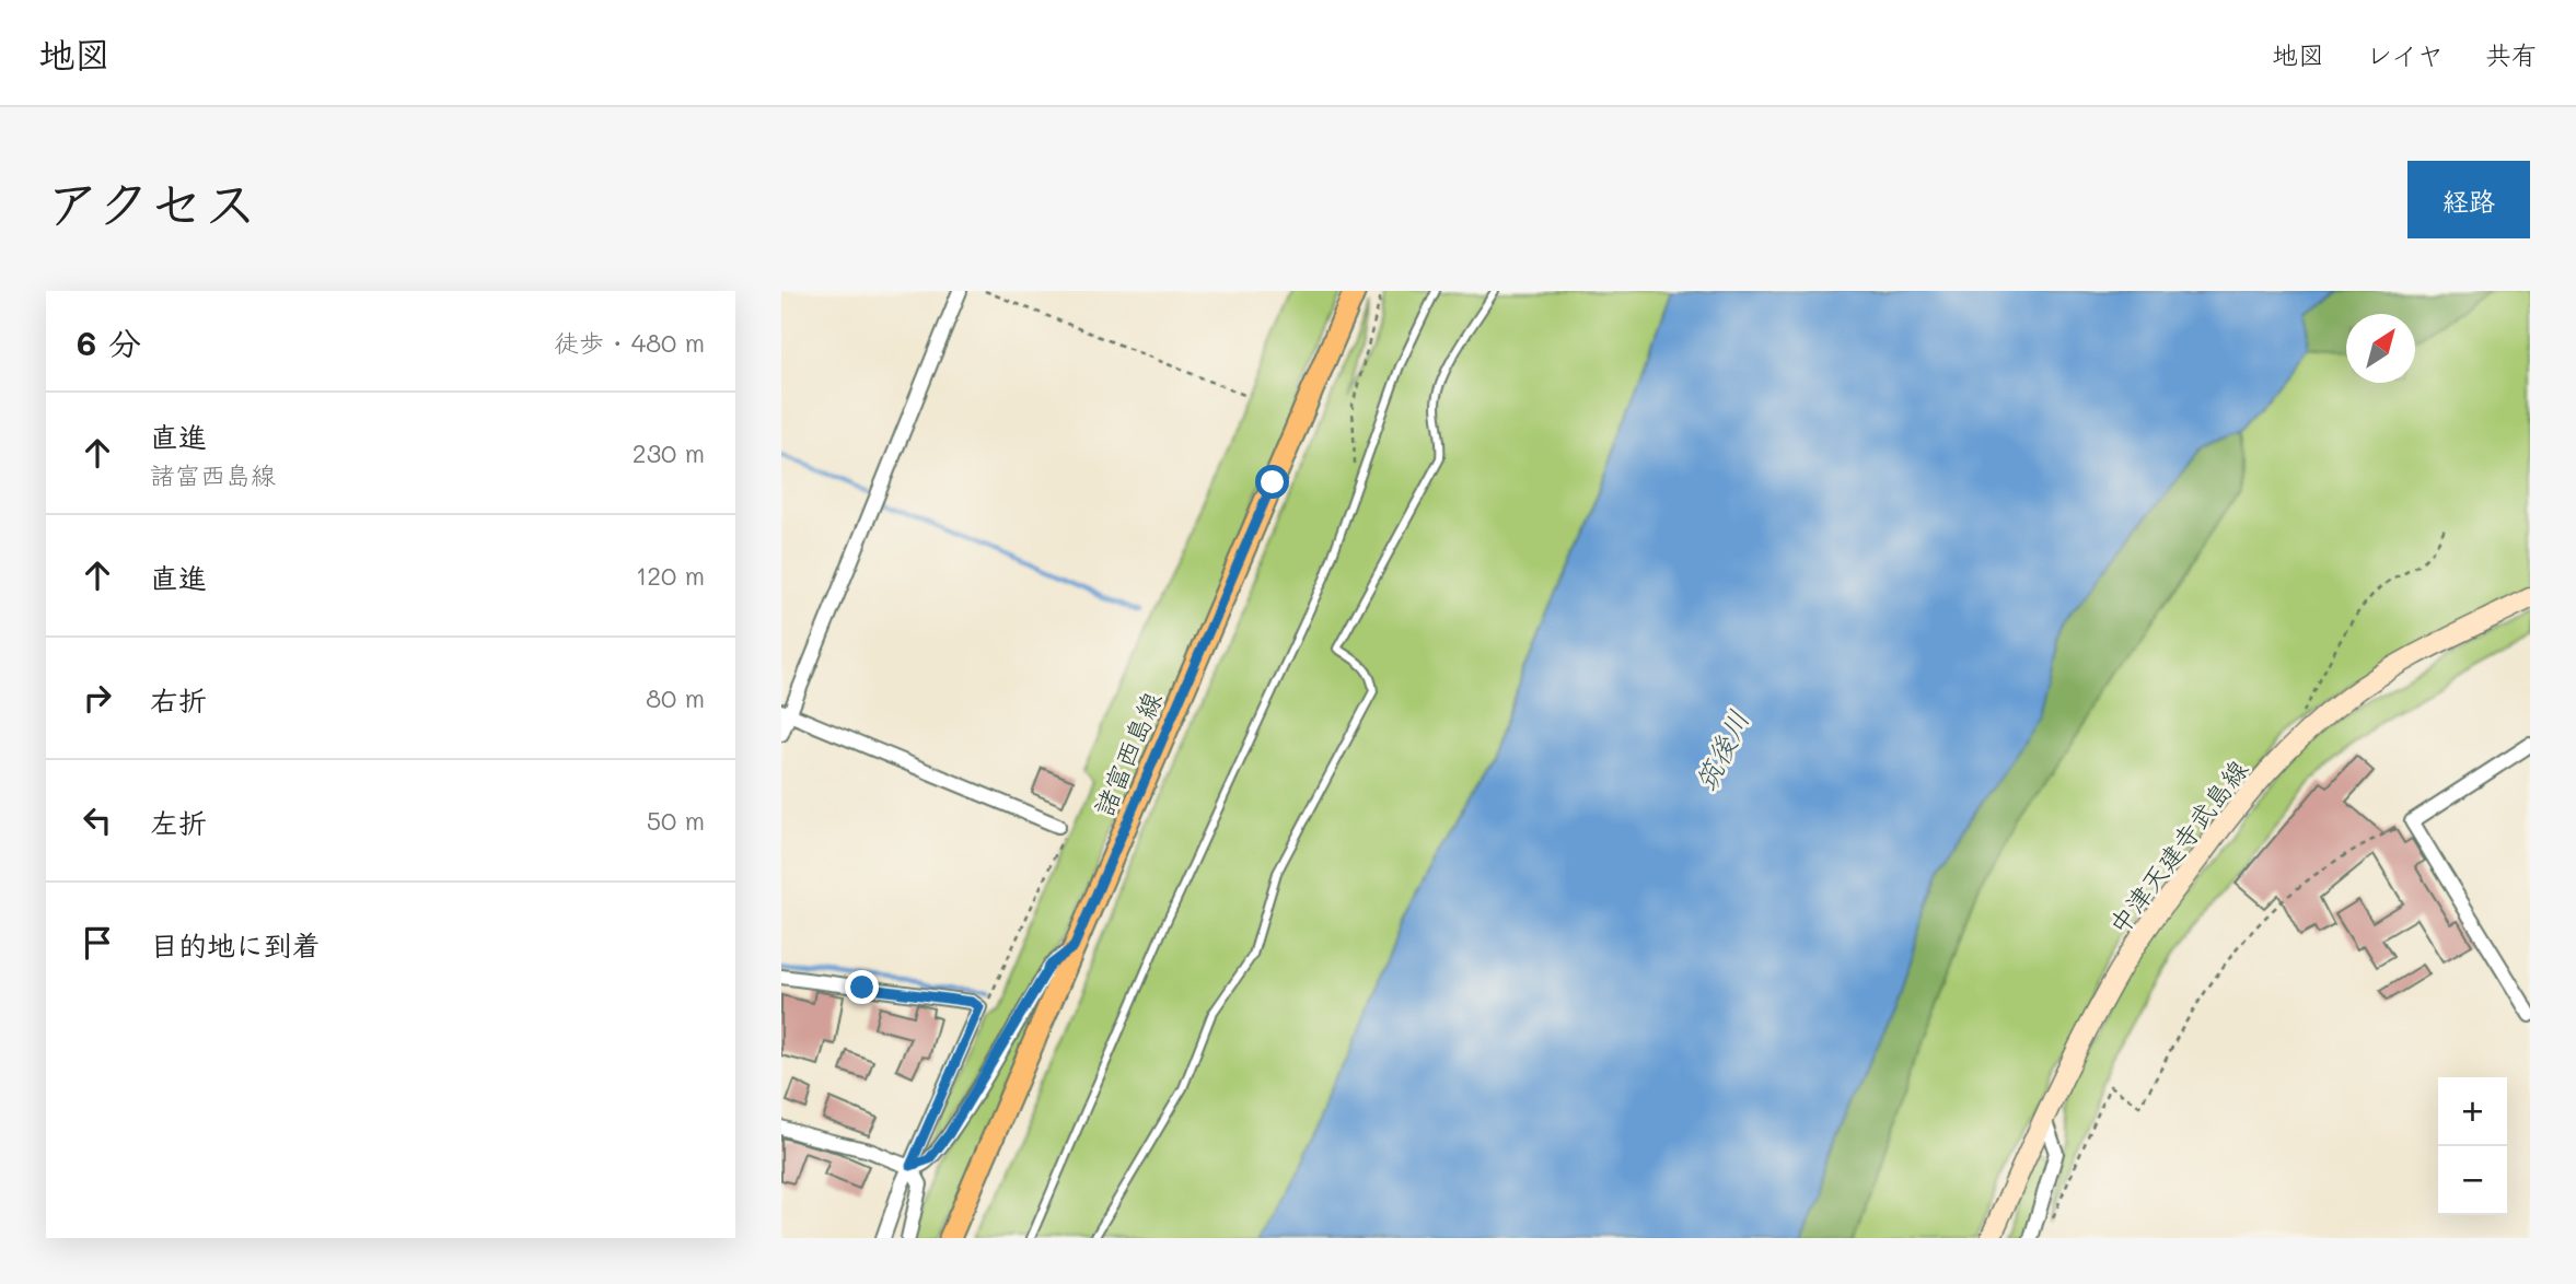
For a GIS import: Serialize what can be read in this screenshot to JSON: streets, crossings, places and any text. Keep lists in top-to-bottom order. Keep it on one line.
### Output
{"streets":{"main road":["諸富西島線","中津天建寺武島線"]},"water":["筑後川"],"north":"top right","page":{"header":"地図","nav":["地図","レイヤ","共有"],"title":"アクセス","buttons":"経路","heading":["6 分","徒歩 · 480 m"],"list":[["直進","諸富西島線","230 m"],["直進","120 m"],["右折","80 m"],["左折","50 m"],"目的地に到着"],"map_buttons":["+","−"]}}
